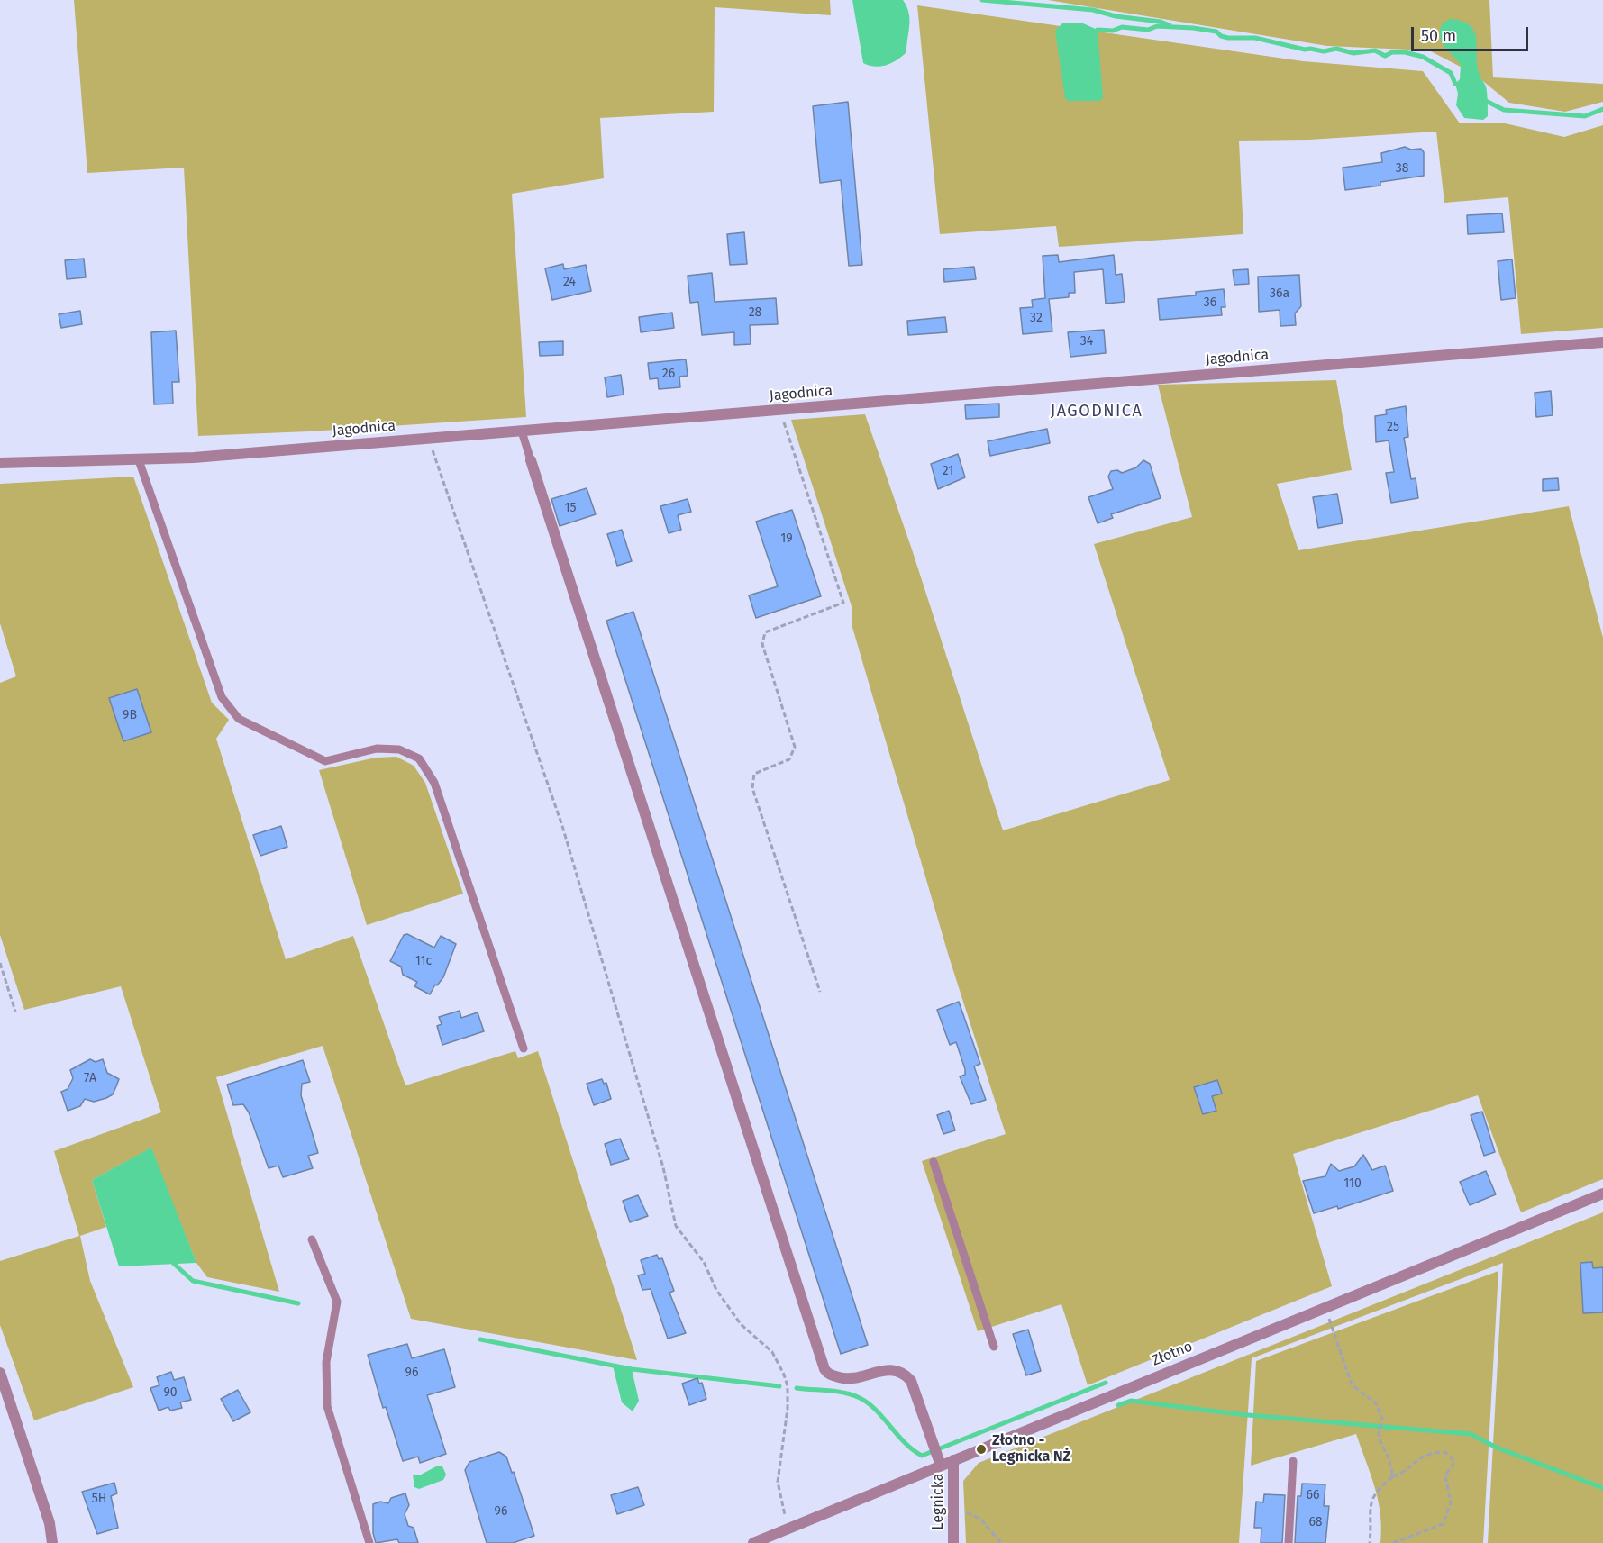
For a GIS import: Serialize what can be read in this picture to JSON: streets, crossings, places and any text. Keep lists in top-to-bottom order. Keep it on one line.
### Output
{"streets":{"street":["Jagodnica","Złotno","Legnicka"]},"crossings":[["Złotno","Legnicka"]],"districts":["JAGODNICA"],"places":["Złotno - Legnicka NŻ"],"house_numbers":["38","24","36a","36","28","32","34","26","25","21","15","19","9B","11c","7A","110","96","90","66","5H","96","68"],"scale_bar":"50 m"}
